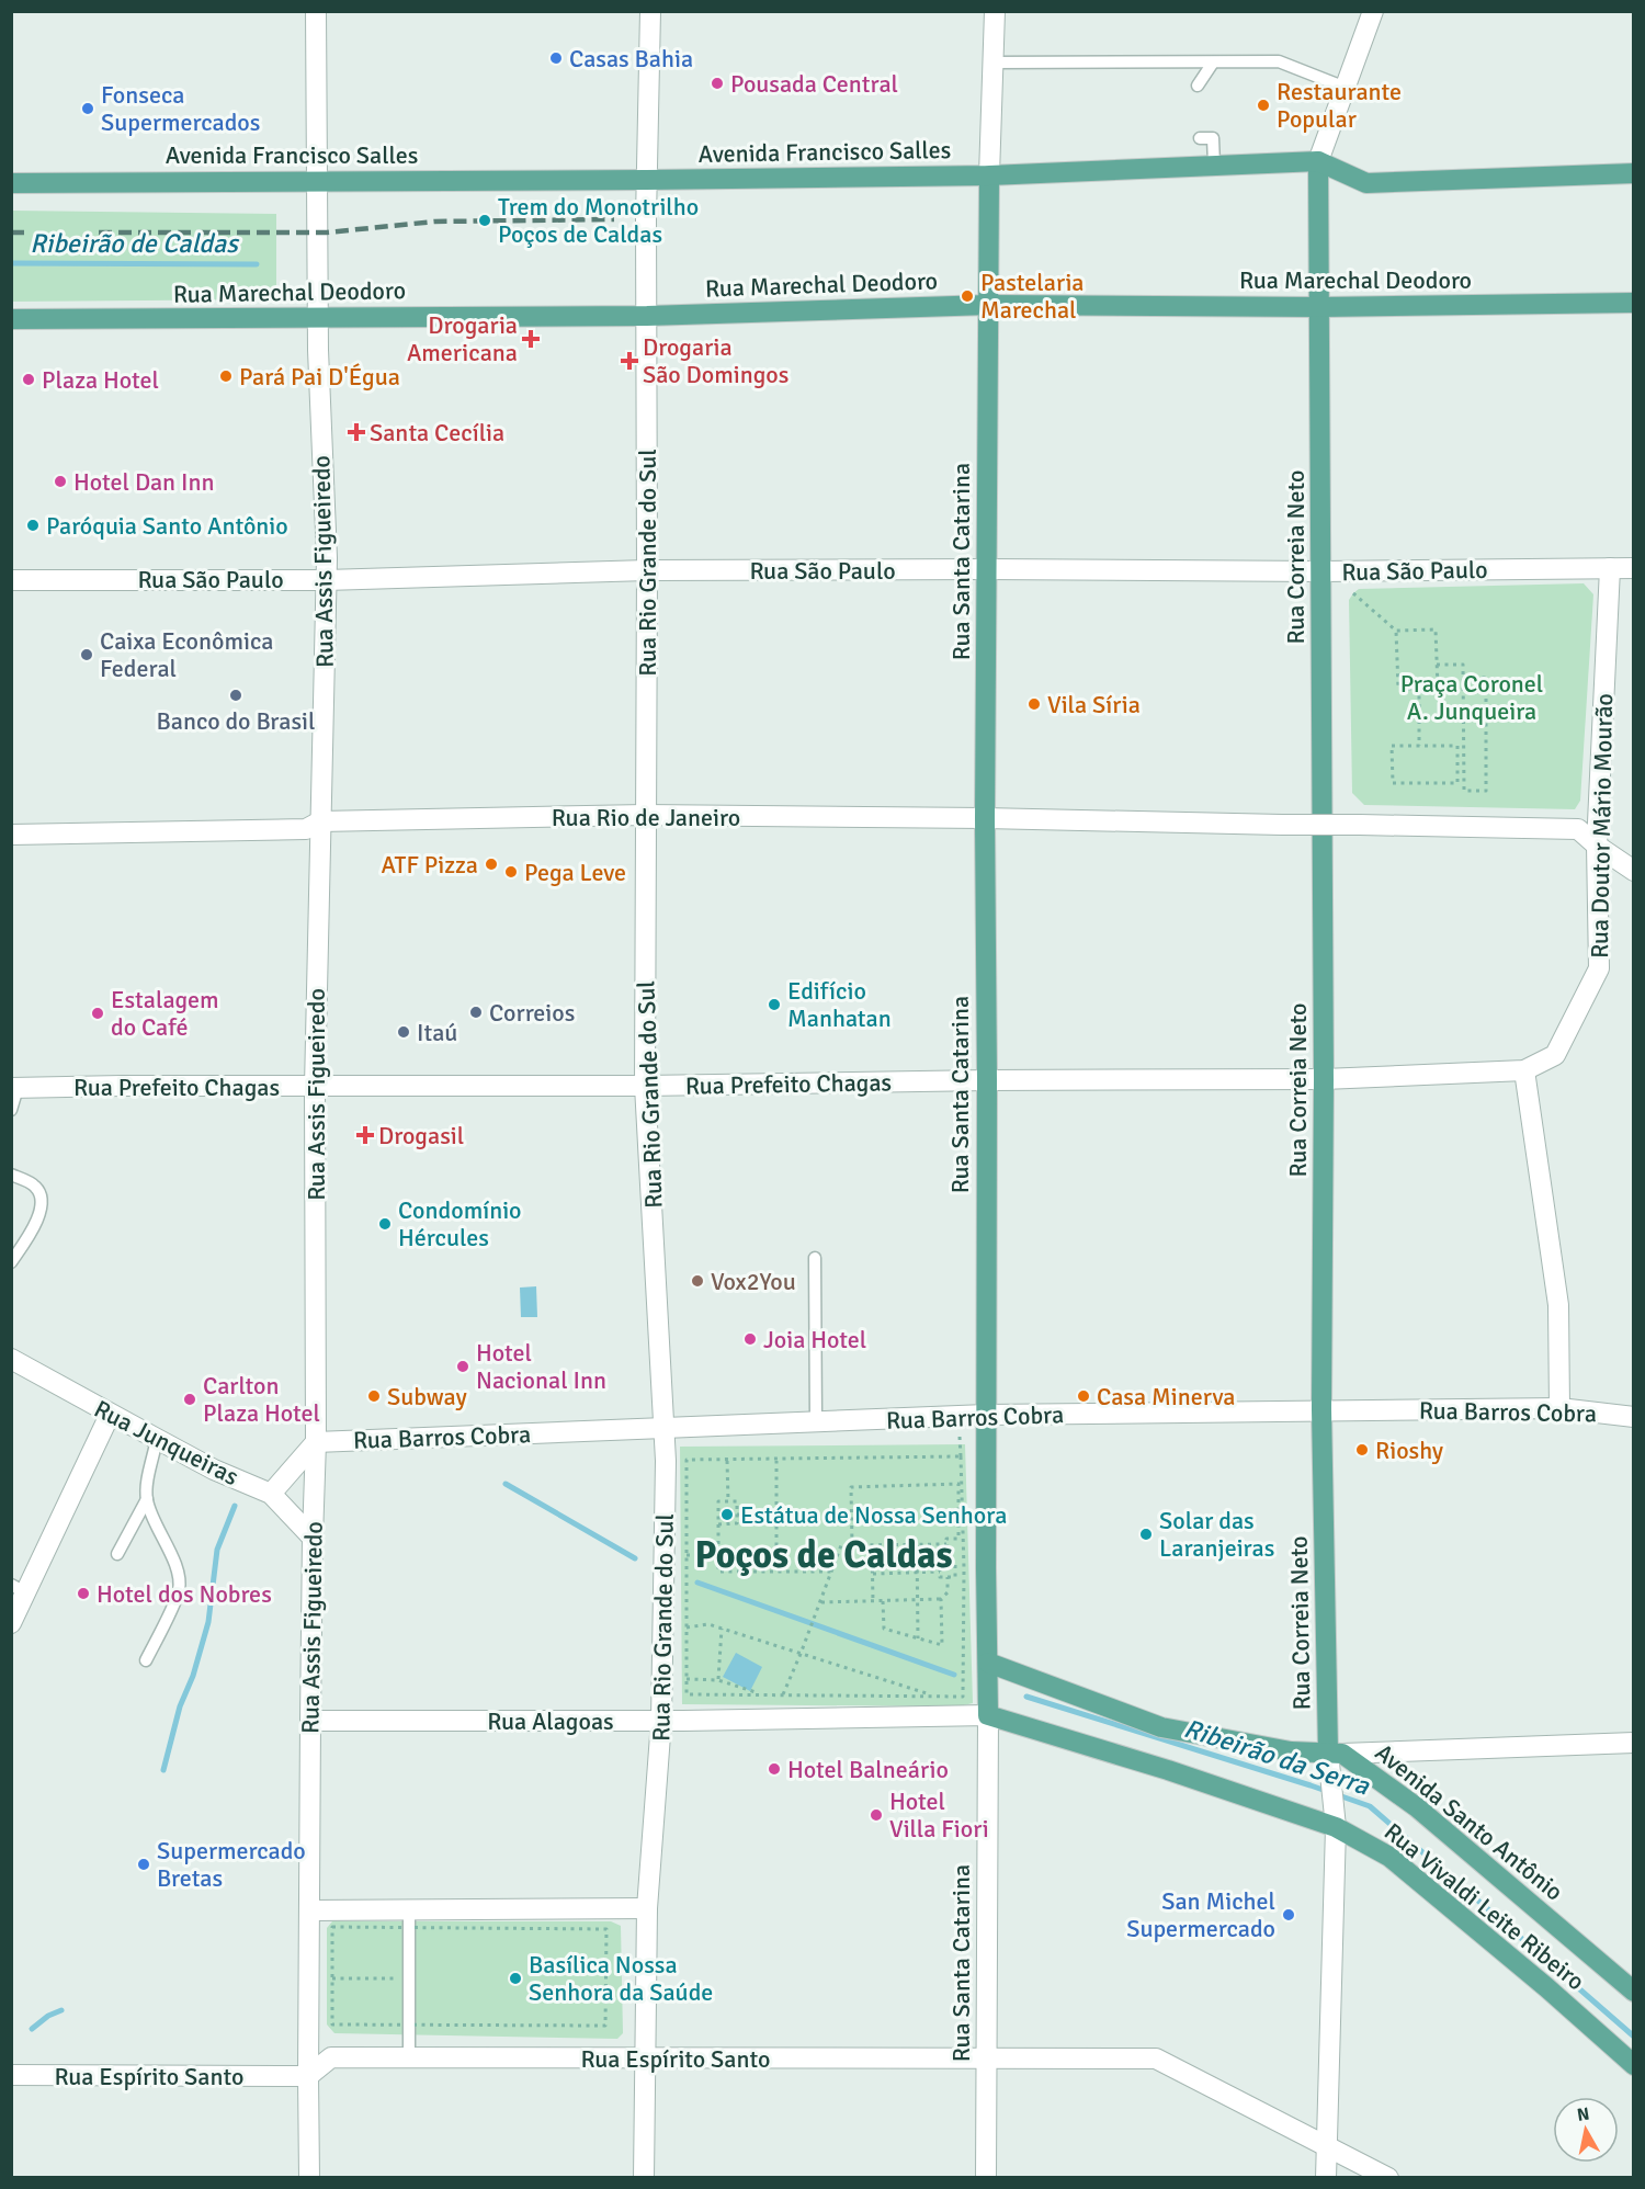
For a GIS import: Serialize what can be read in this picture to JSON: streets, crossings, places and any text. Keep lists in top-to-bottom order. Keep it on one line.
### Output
{"streets":{"main road":["Avenida Francisco Salles","Rua Marechal Deodoro","Rua Correia Neto","Rua Santa Catarina","Avenida Santo Antônio","Rua Vivaldi Leite Ribeiro"],"street":["Rua Assis Figueiredo","Rua Rio Grande do Sul","Rua São Paulo","Rua Rio de Janeiro","Rua Doutor Mário Mourão","Rua Prefeito Chagas","Rua Barros Cobra","Rua Junqueiras","Rua Alagoas","Rua Espírito Santo"]},"crossings":[["Avenida Francisco Salles","Rua Correia Neto"],["Avenida Francisco Salles","Rua Assis Figueiredo"],["Avenida Francisco Salles","Rua Santa Catarina"],["Avenida Francisco Salles","Rua Rio Grande do Sul"],["Rua Marechal Deodoro","Rua Correia Neto"],["Rua Marechal Deodoro","Rua Assis Figueiredo"],["Rua Marechal Deodoro","Rua Santa Catarina"],["Rua Marechal Deodoro","Rua Rio Grande do Sul"],["Rua Correia Neto","Rua São Paulo"],["Rua Correia Neto","Rua Prefeito Chagas"],["Rua Correia Neto","Rua Barros Cobra"],["Rua Correia Neto","Avenida Santo Antônio"],["Rua Correia Neto","Rua Vivaldi Leite Ribeiro"],["Rua Correia Neto","Rua Espírito Santo"],["Rua Assis Figueiredo","Rua São Paulo"],["Rua Assis Figueiredo","Rua Rio de Janeiro"],["Rua Assis Figueiredo","Rua Prefeito Chagas"],["Rua Assis Figueiredo","Rua Barros Cobra"],["Rua Assis Figueiredo","Rua Junqueiras"],["Rua Assis Figueiredo","Rua Alagoas"],["Rua Assis Figueiredo","Rua Espírito Santo"],["Rua Santa Catarina","Rua São Paulo"],["Rua Santa Catarina","Rua Rio de Janeiro"],["Rua Santa Catarina","Rua Prefeito Chagas"],["Rua Santa Catarina","Rua Barros Cobra"],["Rua Santa Catarina","Rua Alagoas"],["Rua Santa Catarina","Rua Vivaldi Leite Ribeiro"],["Rua Santa Catarina","Rua Espírito Santo"],["Rua Rio Grande do Sul","Rua São Paulo"],["Rua Rio Grande do Sul","Rua Rio de Janeiro"],["Rua Rio Grande do Sul","Rua Prefeito Chagas"],["Rua Rio Grande do Sul","Rua Barros Cobra"],["Rua Rio Grande do Sul","Rua Alagoas"],["Rua Rio Grande do Sul","Rua Espírito Santo"],["Rua São Paulo","Rua Doutor Mário Mourão"],["Rua Rio de Janeiro","Rua Doutor Mário Mourão"],["Rua Doutor Mário Mourão","Rua Prefeito Chagas"],["Rua Alagoas","Rua Vivaldi Leite Ribeiro"]],"districts":["Poços de Caldas"],"water":["Ribeirão de Caldas","Ribeirão da Serra"],"parks":["Praça Coronel A. Junqueira"],"places":{"other":["Casas Bahia","Pousada Central","Restaurante Popular","Fonseca Supermercados","Trem do Monotrilho Poços de Caldas","Pastelaria Marechal","Pará Pai D'Égua","Plaza Hotel","Hotel Dan Inn","Paróquia Santo Antônio","Caixa Econômica Federal","Banco do Brasil","Vila Síria","ATF Pizza","Pega Leve","Edifício Manhatan","Correios","Estalagem do Café","Itaú","Condomínio Hércules","Vox2You","Joia Hotel","Hotel Nacional Inn","Subway","Casa Minerva","Carlton Plaza Hotel","Rioshy","Estátua de Nossa Senhora","Solar das Laranjeiras","Hotel dos Nobres","Hotel Balneário","Hotel Villa Fiori","Supermercado Bretas","San Michel Supermercado","Basílica Nossa Senhora da Saúde"],"health":["Drogaria Americana","Drogaria São Domingos","Santa Cecília","Drogasil"]},"north":"top"}
